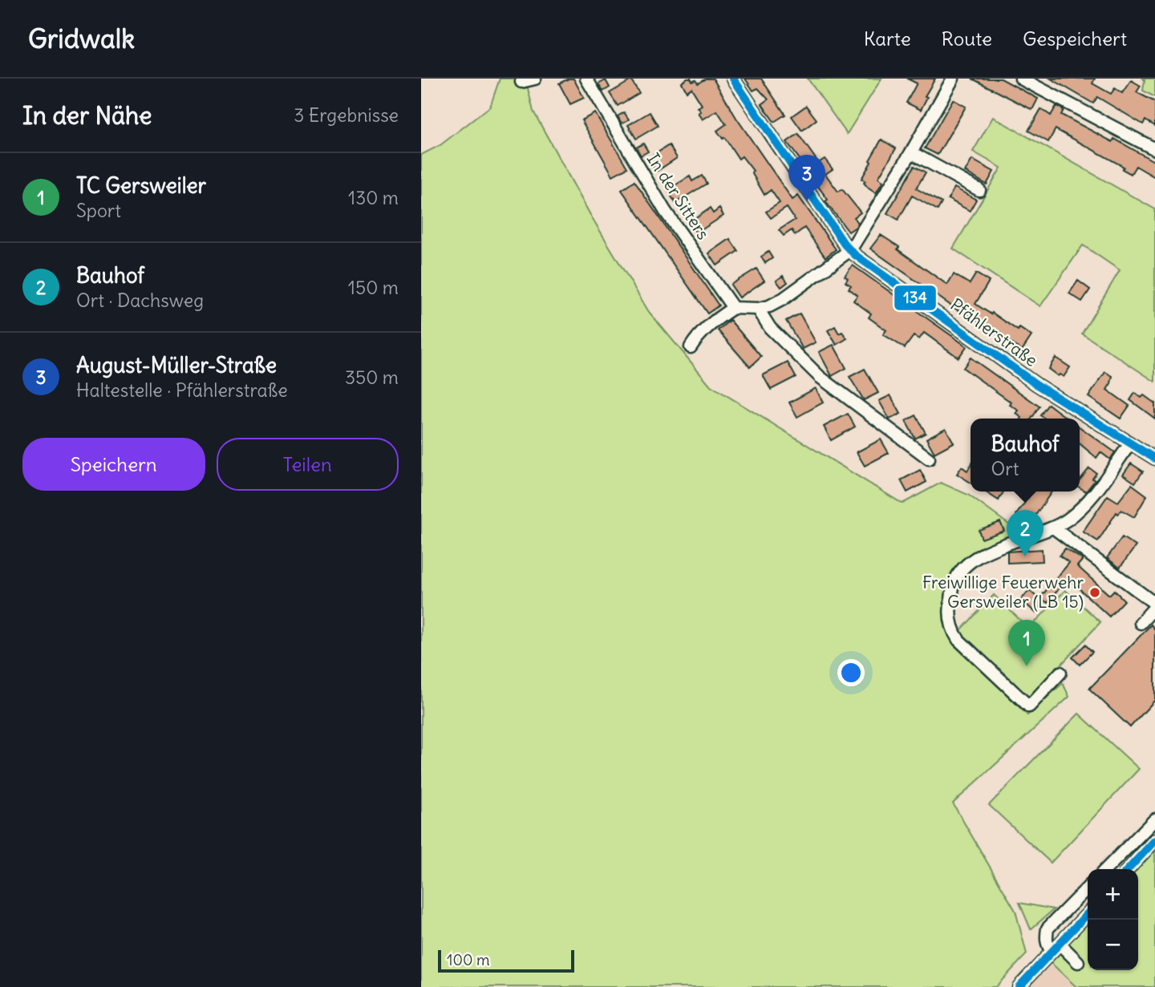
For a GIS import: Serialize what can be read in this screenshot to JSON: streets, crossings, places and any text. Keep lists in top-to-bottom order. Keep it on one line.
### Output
{"streets":{"street":["In der Sitters","Pfählerstraße"]},"places":["Freiwillige Feuerwehr Gersweiler (LB 15)"],"lines":["transit line 134"],"scale_bar":"100 m","page":{"header":"Gridwalk","nav":["Karte","Route","Gespeichert"],"heading":["In der Nähe","3 Ergebnisse"],"list":[{"mark":"1","name":"TC Gersweiler","note":"Sport","value":"130 m"},{"mark":"2","name":"Bauhof","note":"Ort · Dachsweg","value":"150 m"},{"mark":"3","name":"August-Müller-Straße","note":"Haltestelle · Pfählerstraße","value":"350 m"}],"pins":["3","2","1"],"popup":["Bauhof","Ort"],"buttons":["Speichern","Teilen"],"map_buttons":["+","−"],"scale":"100 m"}}
